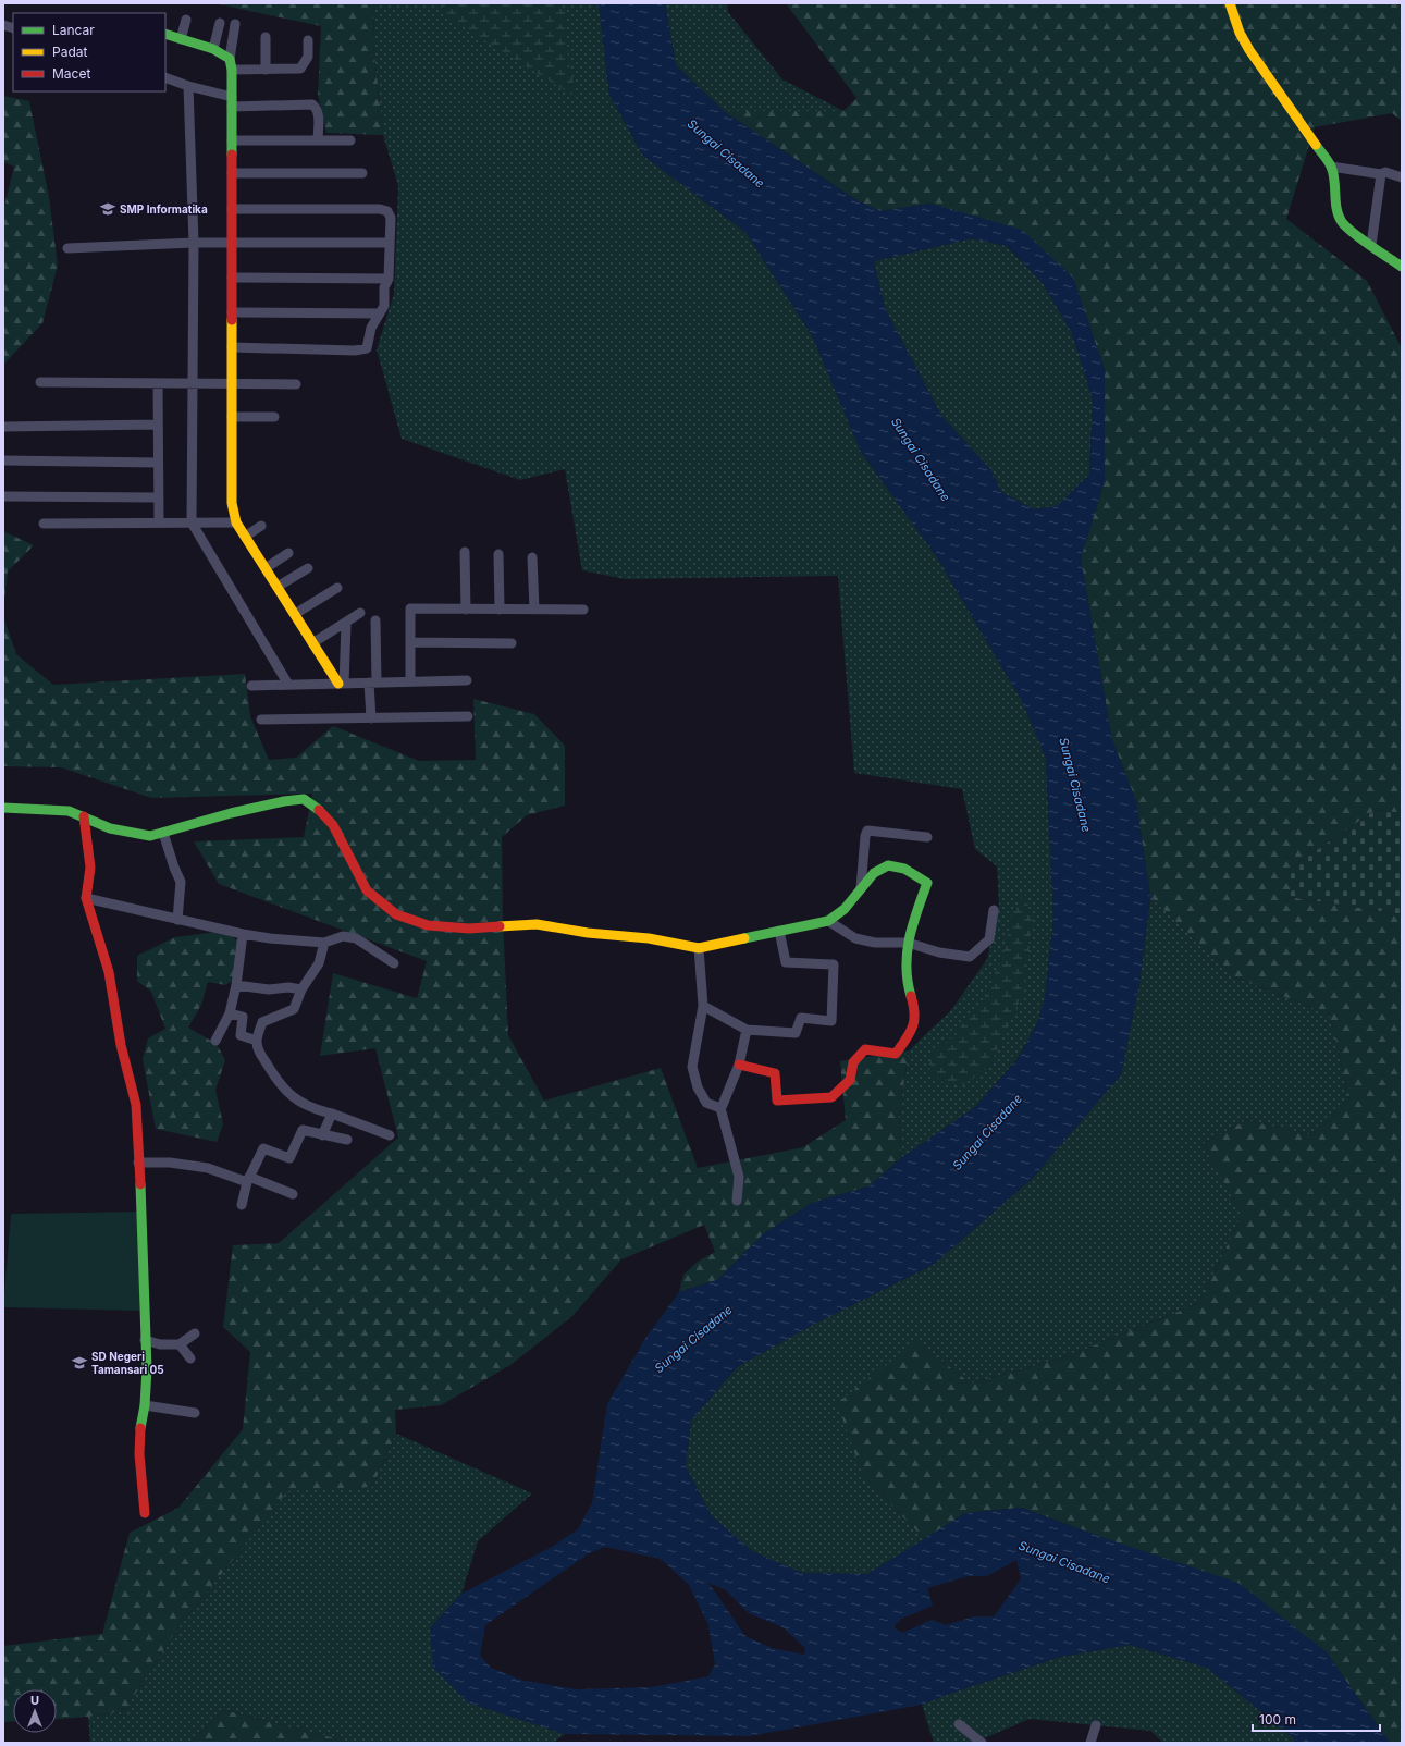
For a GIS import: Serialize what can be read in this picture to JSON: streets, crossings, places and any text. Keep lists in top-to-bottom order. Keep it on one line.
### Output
{"water":["Sungai Cisadane"],"places":{"school or university":["SMP Informatika","SD Negeri Tamansari 05"]},"legend":["Lancar","Padat","Macet"],"scale_bar":"100 m","north":"top"}
